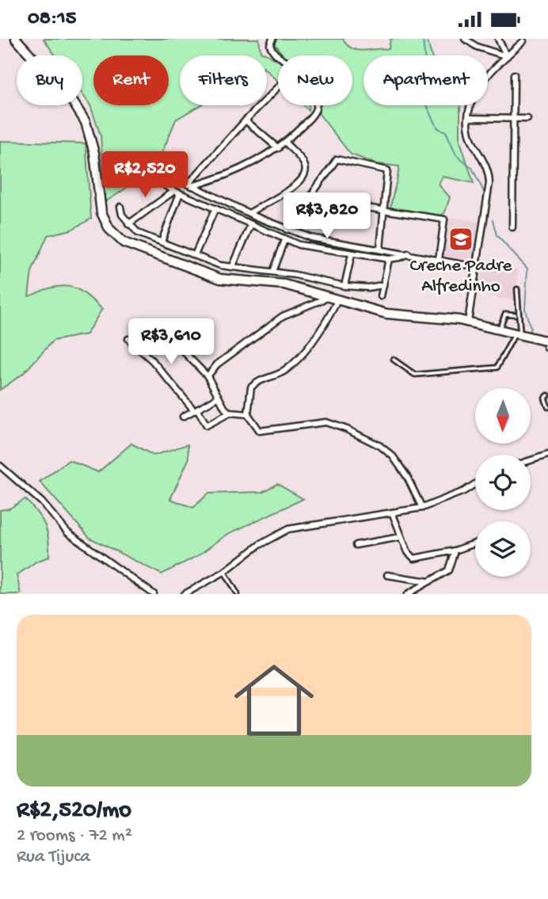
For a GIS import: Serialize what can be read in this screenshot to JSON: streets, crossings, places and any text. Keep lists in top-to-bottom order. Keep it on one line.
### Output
{"places":{"school or university":["Creche Padre Alfredinho"]},"north":"bottom","page":{"status":"08:15","chip":["Buy","Rent","Filters","New","Apartment"],"price":["R$2,520","R$3,820","R$3,610"],"list":[{"name":"R$2,520/mo","note":"2 rooms · 72 m² · Rua Tijuca"}]}}
